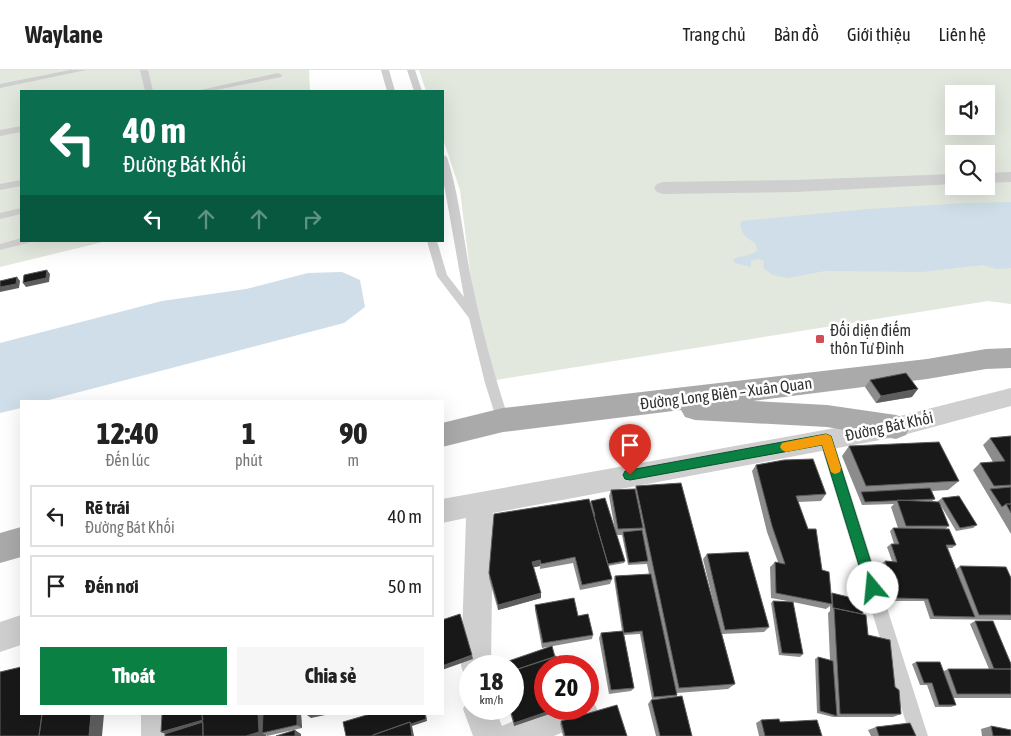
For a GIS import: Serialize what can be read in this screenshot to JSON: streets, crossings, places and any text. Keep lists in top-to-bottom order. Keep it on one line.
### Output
{"streets":{"main road":["Đường Long Biên – Xuân Quan"],"street":["Đường Bát Khối"]},"places":{"transit":["Đối diện điếm thôn Tư Đình"]},"page":{"header":"Waylane","nav":["Trang chủ","Bản đồ","Giới thiệu","Liên hệ"],"turn":["40 m","Đường Bát Khối"],"eta":["12:40","Đến lúc","1","phút","90","m"],"list":[{"name":"Rẽ trái","note":"Đường Bát Khối","value":"40 m"},{"name":"Đến nơi","value":"50 m"}],"buttons":["Thoát","Chia sẻ"],"speed":"18 km/h","limit":"20"}}
